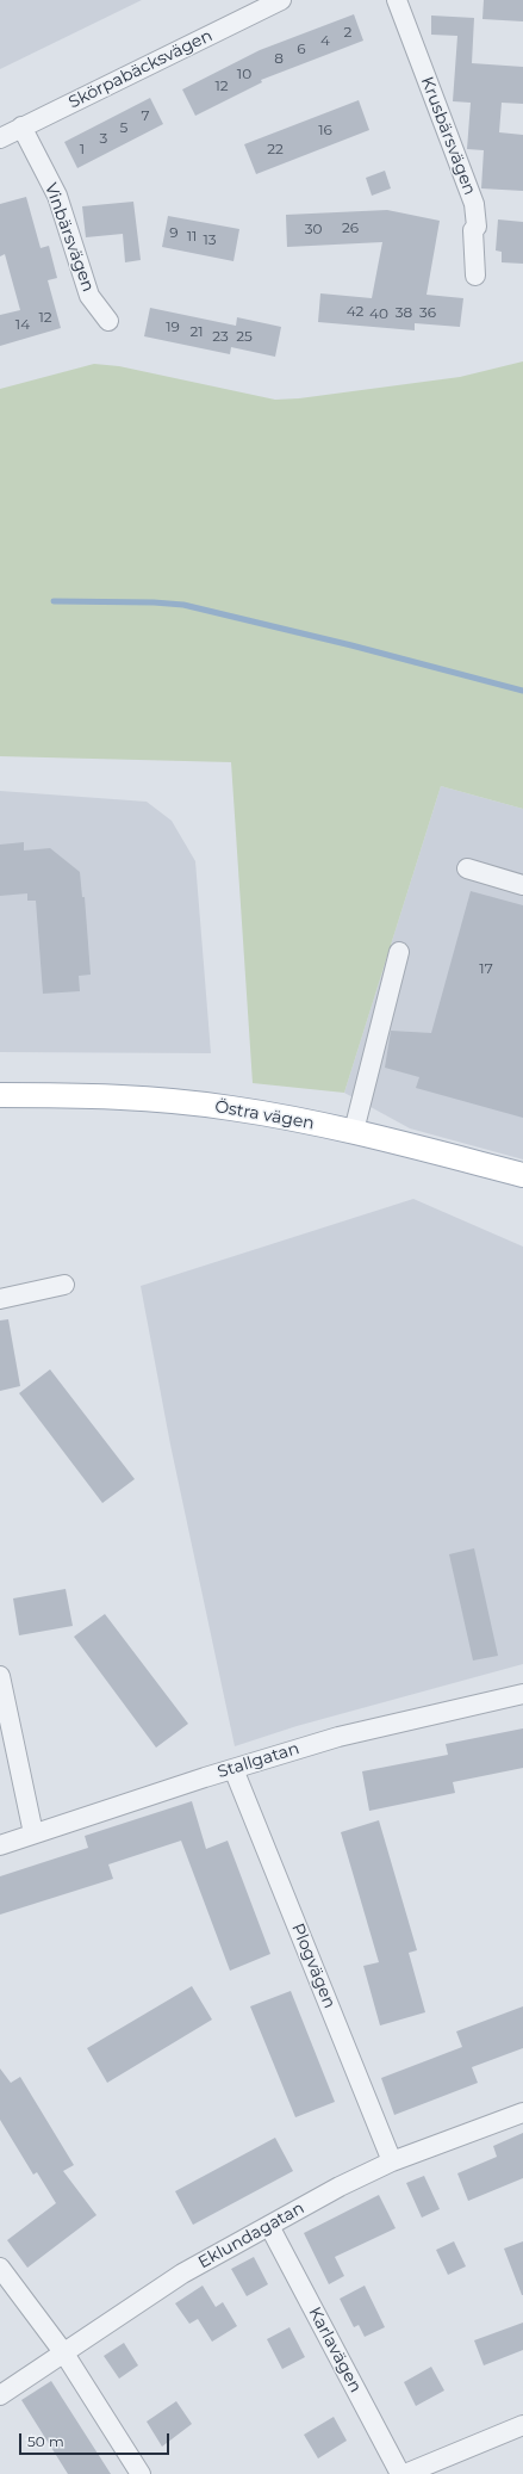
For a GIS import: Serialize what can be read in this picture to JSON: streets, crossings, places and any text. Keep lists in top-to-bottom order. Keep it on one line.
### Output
{"streets":{"main road":["Östra vägen"],"street":["Skörpabäcksvägen","Krusbärsvägen","Vinbärsvägen","Stallgatan","Plogvägen","Eklundagatan","Karlavägen"]},"crossings":[["Skörpabäcksvägen","Vinbärsvägen"],["Stallgatan","Plogvägen"],["Plogvägen","Eklundagatan"],["Eklundagatan","Karlavägen"]],"house_numbers":["2","4","6","8","10","12","7","5","16","3","1","22","26","30","9","11","13","42","38","36","40","12","14","19","21","23","25","17"],"scale_bar":"50 m"}
